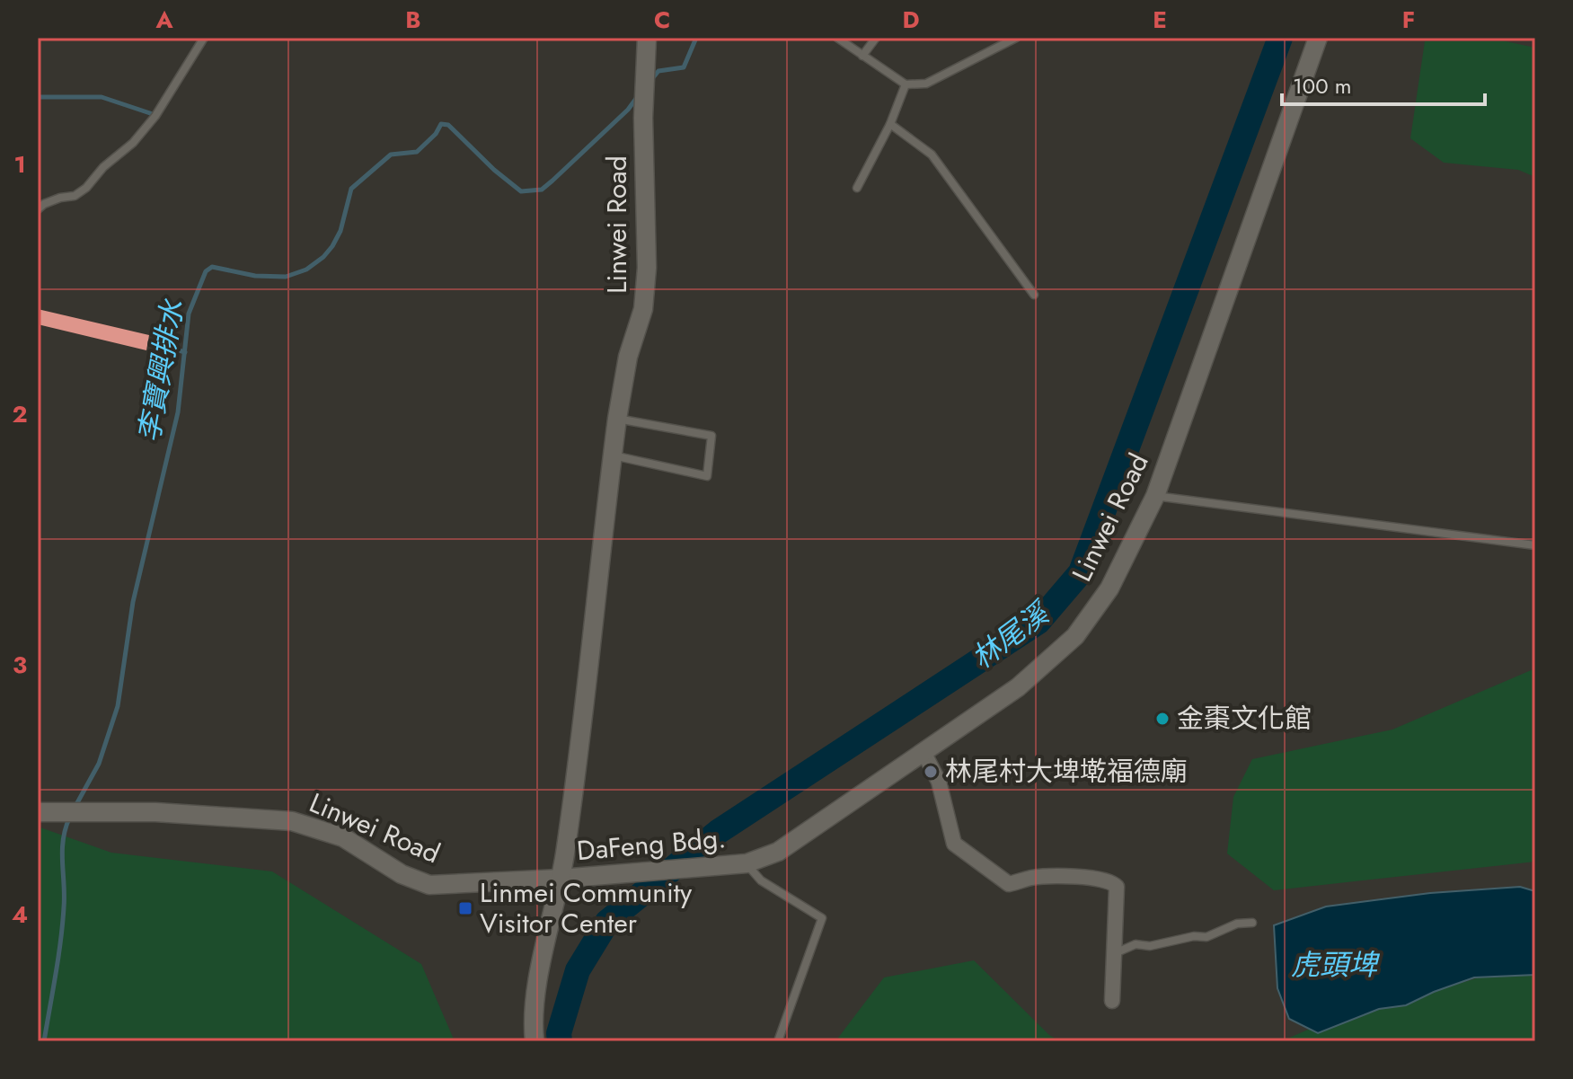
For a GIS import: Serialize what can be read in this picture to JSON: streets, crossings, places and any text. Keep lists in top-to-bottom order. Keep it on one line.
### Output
{"streets":{"street":["Linwei Road","DaFeng Bdg."]},"crossings":[["Linwei Road","DaFeng Bdg."]],"water":["李寶興排水","林尾溪","虎頭埤"],"places":{"other":["金棗文化館","林尾村大埤墘福德廟"],"transit":["Linmei Community Visitor Center"]},"scale_bar":"100 m","grid":{"columns":["A","B","C","D","E","F"],"rows":["1","2","3","4"]}}
